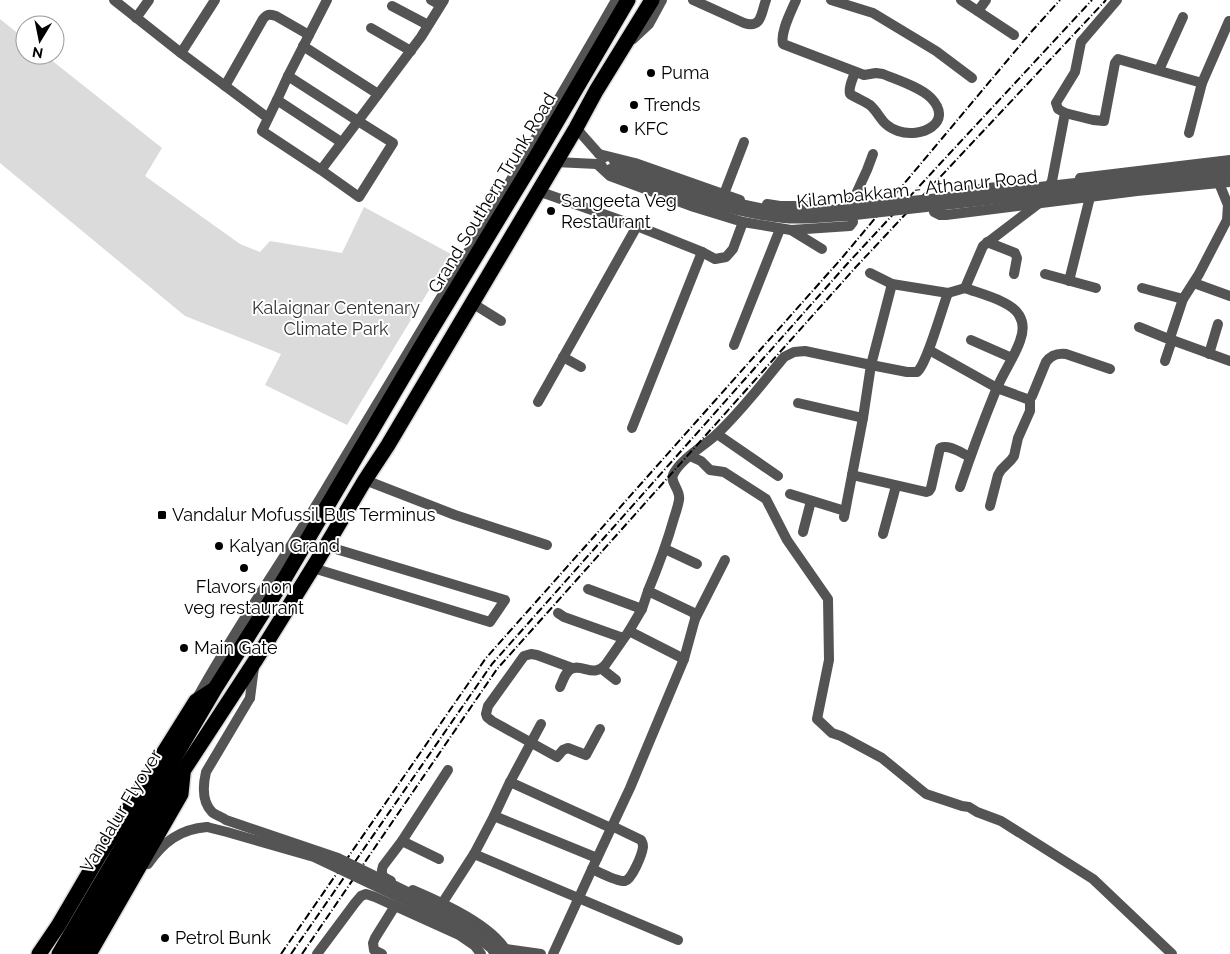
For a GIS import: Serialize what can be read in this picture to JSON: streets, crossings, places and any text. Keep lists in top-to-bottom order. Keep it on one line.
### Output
{"streets":{"highway":["Grand Southern Trunk Road","Vandalur Flyover"],"street":["Kilambakkam - Athanur Road"]},"crossings":[["Grand Southern Trunk Road","Vandalur Flyover"]],"parks":["Kalaignar Centenary Climate Park"],"places":{"other":["Puma","Trends","KFC","Sangeeta Veg Restaurant","Kalyan Grand","Flavors non veg restaurant","Main Gate","Petrol Bunk"],"transit":["Vandalur Mofussil Bus Terminus"]},"north":"bottom"}
